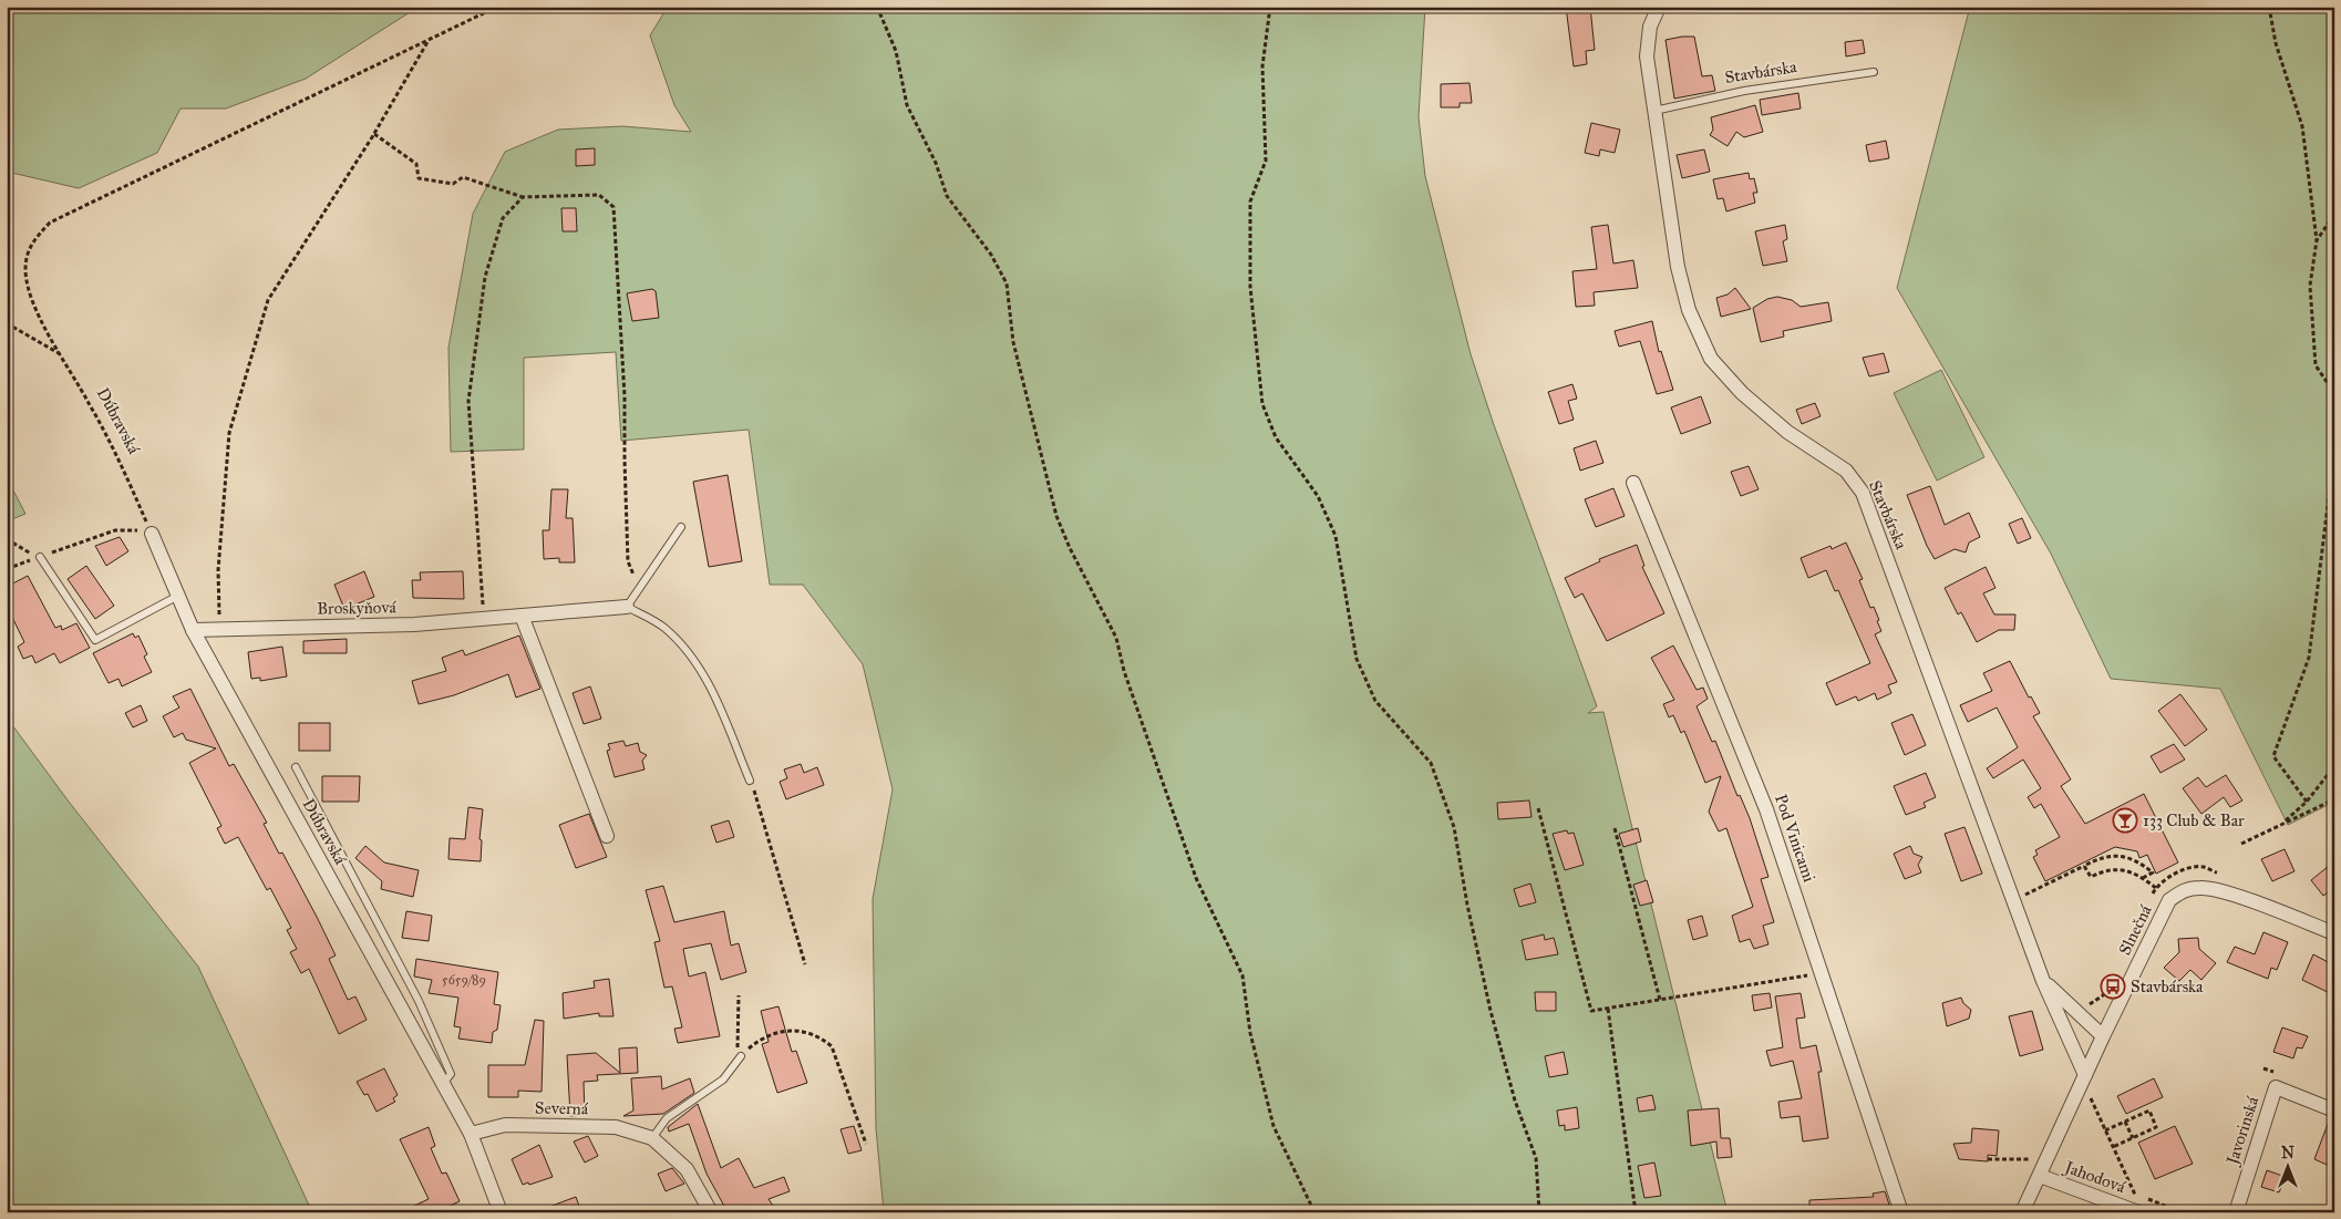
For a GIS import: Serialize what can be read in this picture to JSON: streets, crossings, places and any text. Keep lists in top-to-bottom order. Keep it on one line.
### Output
{"streets":{"street":["Stavbárska","Dúbravská","Broskyňová","Pod Vinicami","Slnečná","Severná","Javorinská","Jahodová"]},"crossings":[["Stavbárska","Slnečná"],["Dúbravská","Broskyňová"],["Dúbravská","Severná"]],"places":{"bar":["133 Club & Bar"],"bus stop":["Stavbárska"]},"house_numbers":["5659/89"],"north":"top"}
